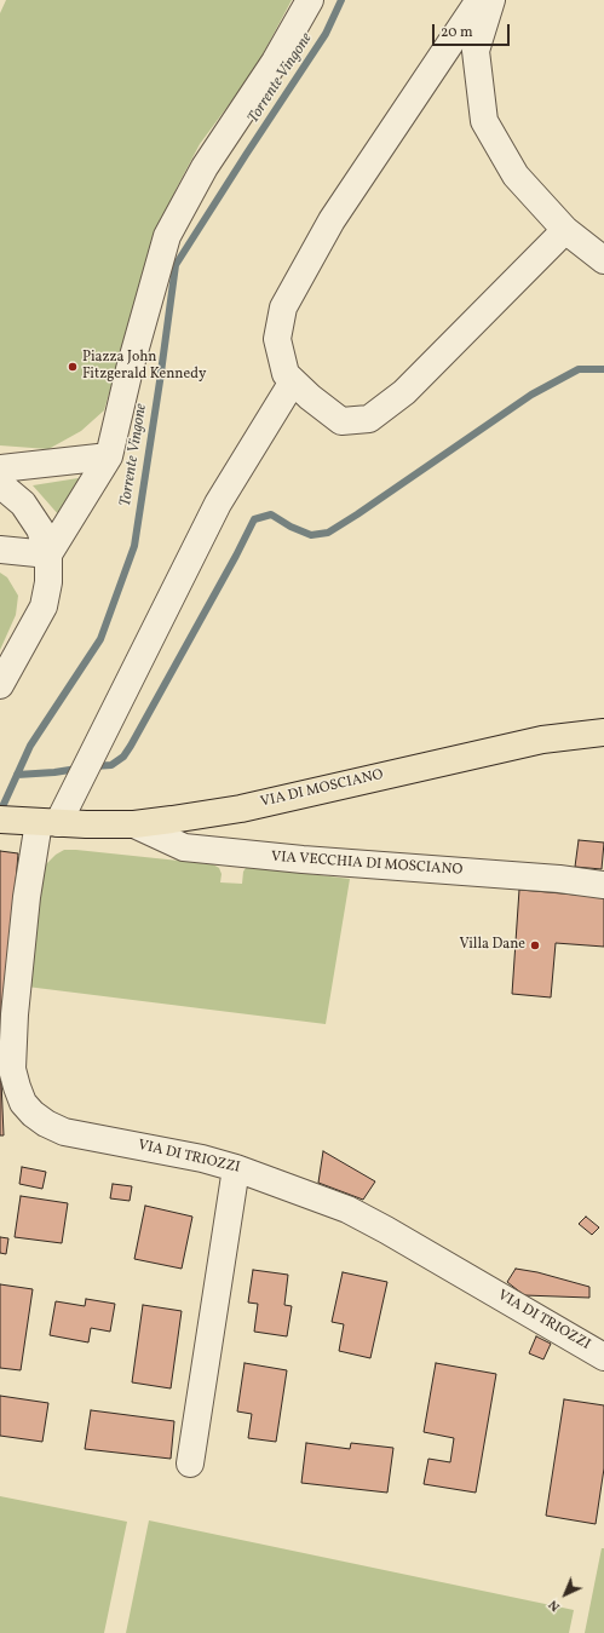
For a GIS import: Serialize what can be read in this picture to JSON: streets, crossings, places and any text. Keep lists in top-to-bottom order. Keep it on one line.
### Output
{"streets":{"main road":["VIA DI MOSCIANO"],"street":["VIA VECCHIA DI MOSCIANO","VIA DI TRIOZZI"]},"crossings":[["VIA DI MOSCIANO","VIA VECCHIA DI MOSCIANO"],["VIA DI MOSCIANO","VIA DI TRIOZZI"]],"water":["Torrente Vingone"],"places":["Piazza John Fitzgerald Kennedy","Villa Dane"],"scale_bar":"20 m","north":"bottom left"}
